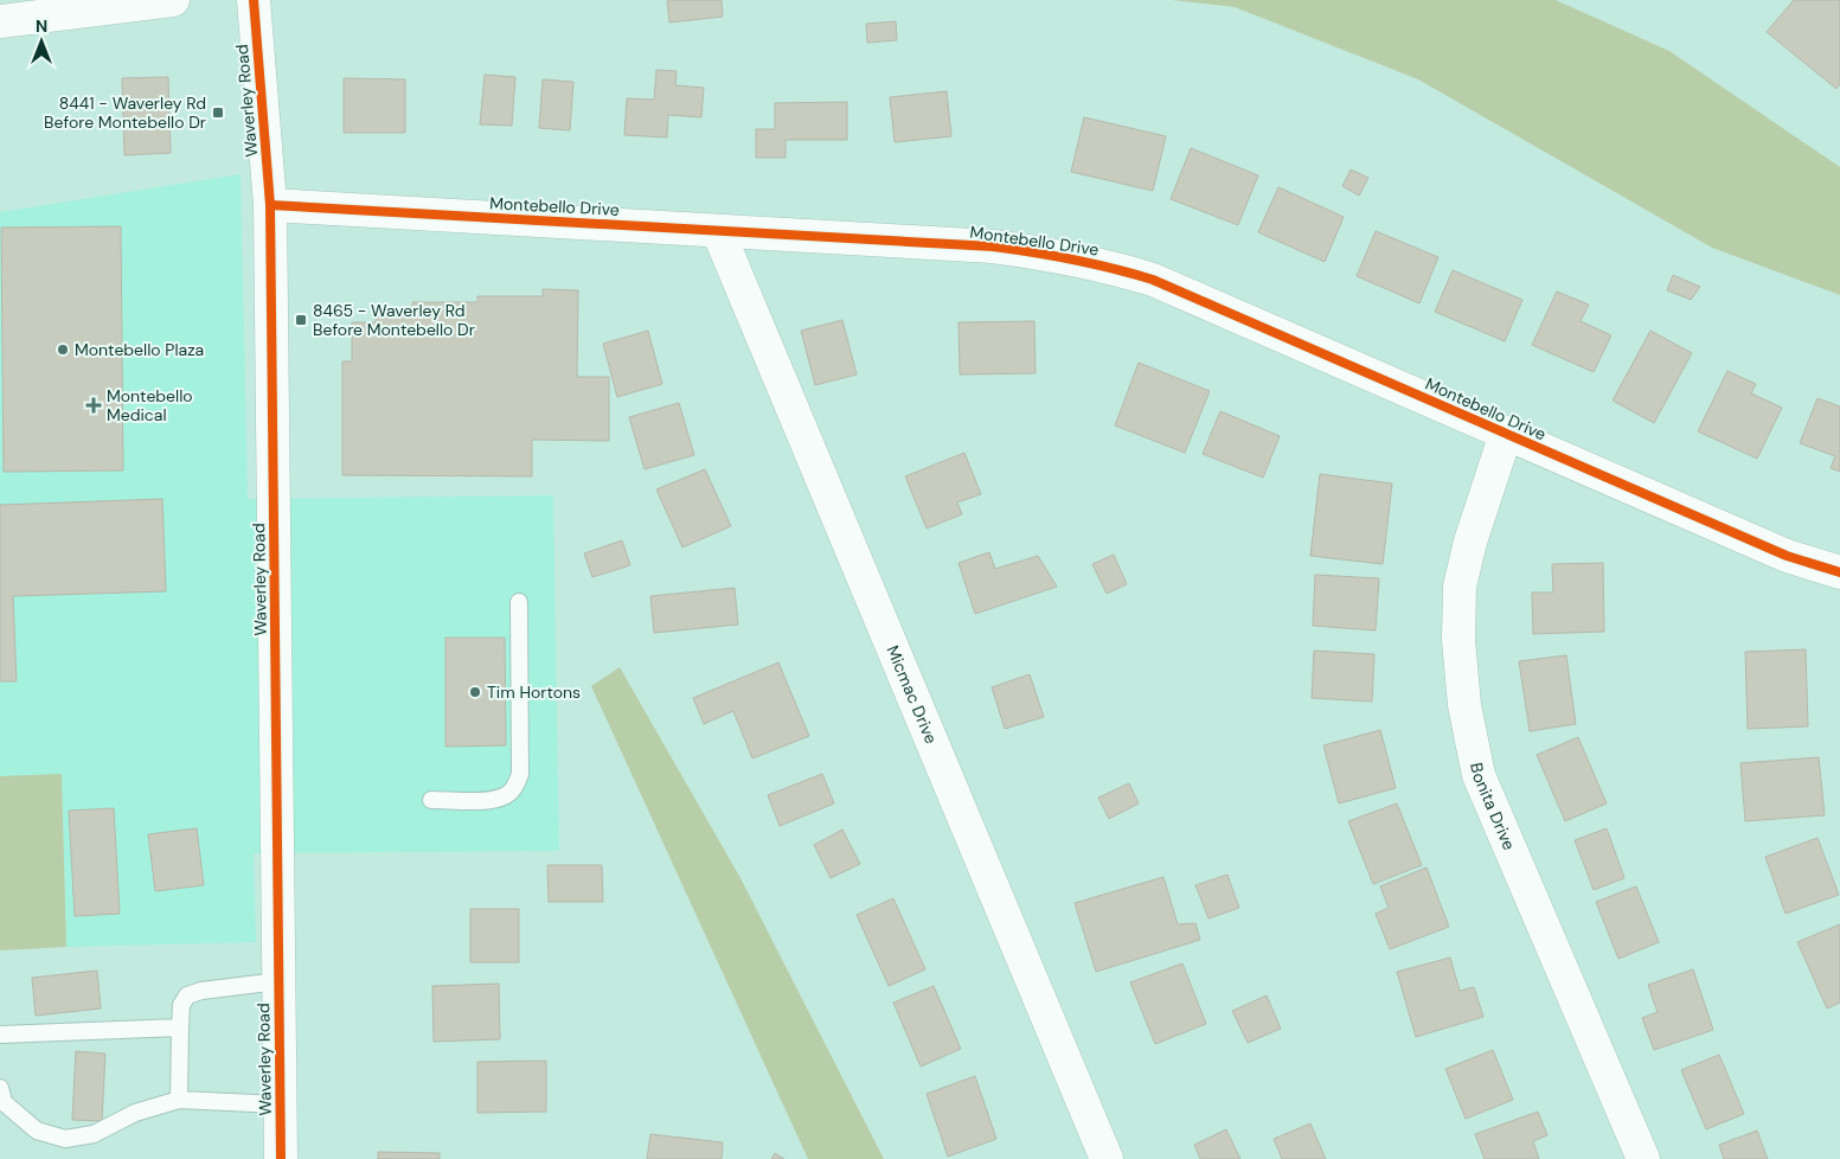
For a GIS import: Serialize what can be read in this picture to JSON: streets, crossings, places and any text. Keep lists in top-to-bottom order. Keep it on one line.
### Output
{"streets":{"street":["Waverley Road","Montebello Drive","Micmac Drive","Bonita Drive"]},"crossings":[["Waverley Road","Montebello Drive"],["Montebello Drive","Micmac Drive"],["Montebello Drive","Bonita Drive"]],"places":{"transit":["8441 - Waverley Rd Before Montebello Dr","8465 - Waverley Rd Before Montebello Dr"],"other":["Montebello Plaza","Tim Hortons"],"health":["Montebello Medical"]},"north":"top"}
